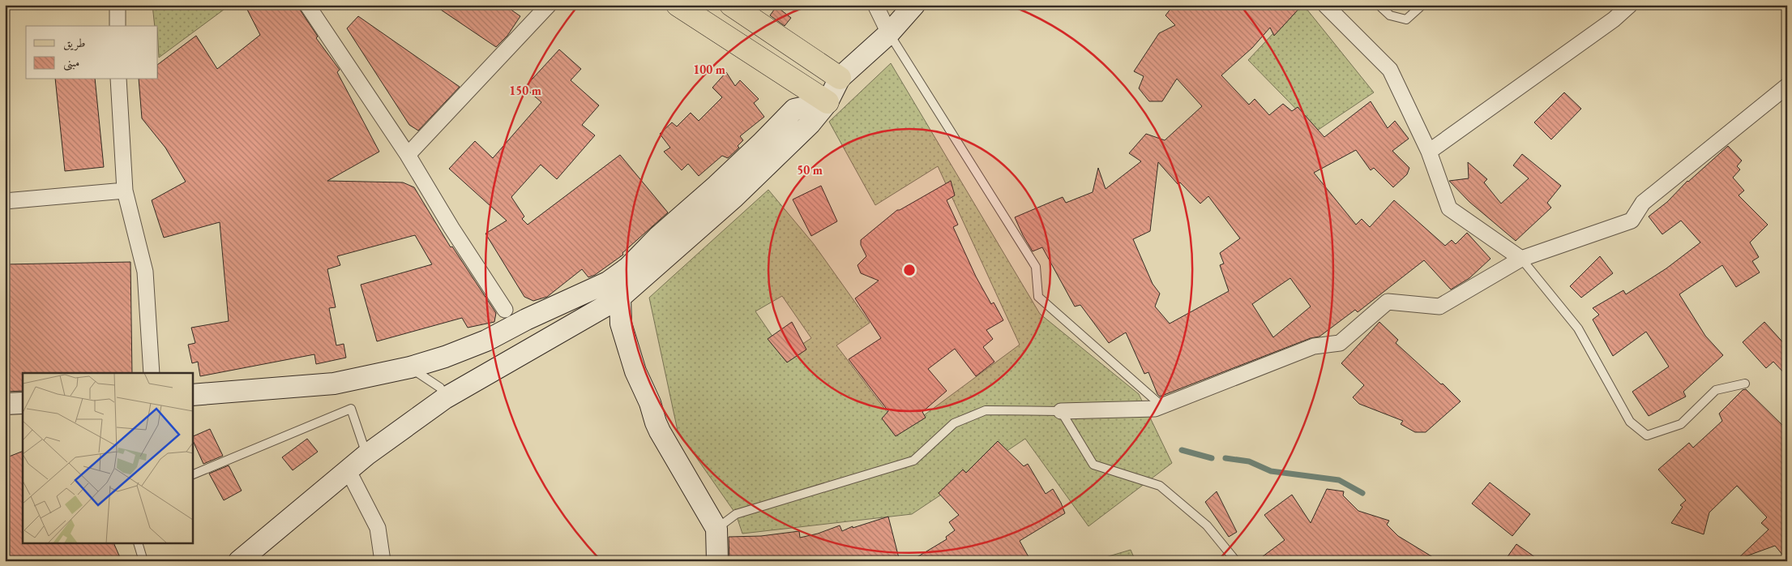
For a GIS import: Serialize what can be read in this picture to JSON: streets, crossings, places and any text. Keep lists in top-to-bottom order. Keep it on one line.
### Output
{"legend":["طريق","مبنى"],"rings":["100 m","150 m","50 m"]}
